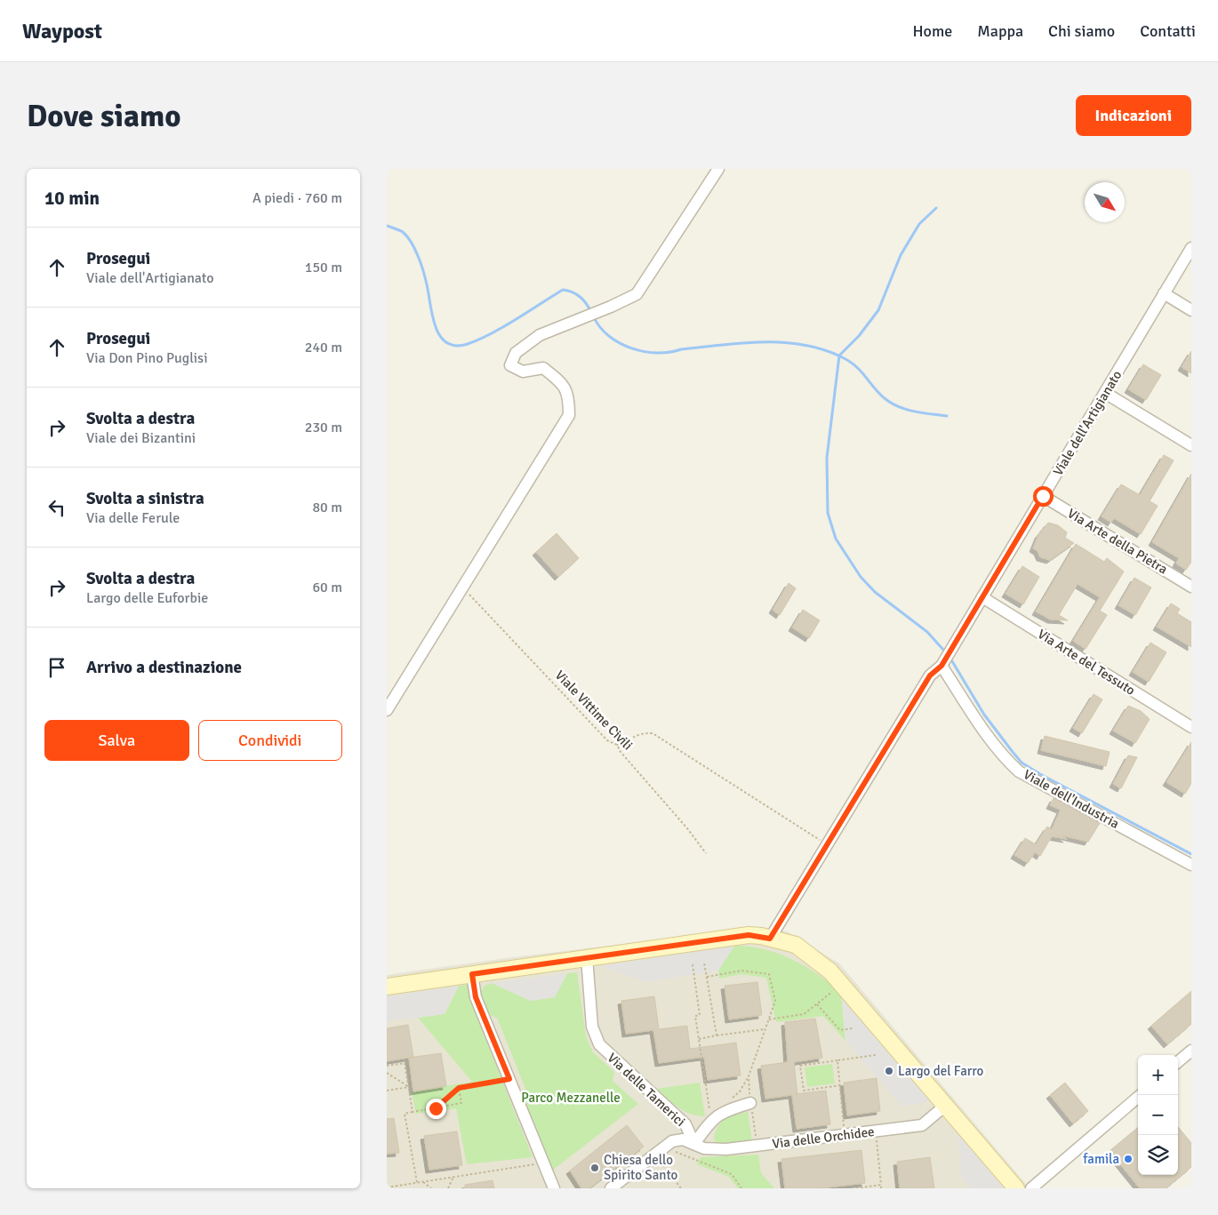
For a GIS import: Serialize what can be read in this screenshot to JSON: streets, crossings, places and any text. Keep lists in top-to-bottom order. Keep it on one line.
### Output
{"streets":{"street":["Viale dell'Artigianato","Via Arte della Pietra","Via Arte del Tessuto","Viale dell'Industria","Via delle Tamerici","Via delle Orchidee"],"path":["Viale Vittime Civili"]},"crossings":[["Viale dell'Artigianato","Via Arte della Pietra"],["Viale dell'Artigianato","Via Arte del Tessuto"],["Viale dell'Artigianato","Viale dell'Industria"],["Via delle Tamerici","Via delle Orchidee"]],"parks":["Parco Mezzanelle"],"places":["Largo del Farro","famila","Chiesa dello Spirito Santo"],"north":"bottom right","page":{"header":"Waypost","nav":["Home","Mappa","Chi siamo","Contatti"],"buttons":["Indicazioni",["Salva","Condividi"]],"title":"Dove siamo","heading":["10 min","A piedi · 760 m"],"list":[["Prosegui","Viale dell'Artigianato","150 m"],["Prosegui","Via Don Pino Puglisi","240 m"],["Svolta a destra","Viale dei Bizantini","230 m"],["Svolta a sinistra","Via delle Ferule","80 m"],["Svolta a destra","Largo delle Euforbie","60 m"],"Arrivo a destinazione"],"map_buttons":["+","−"]}}
